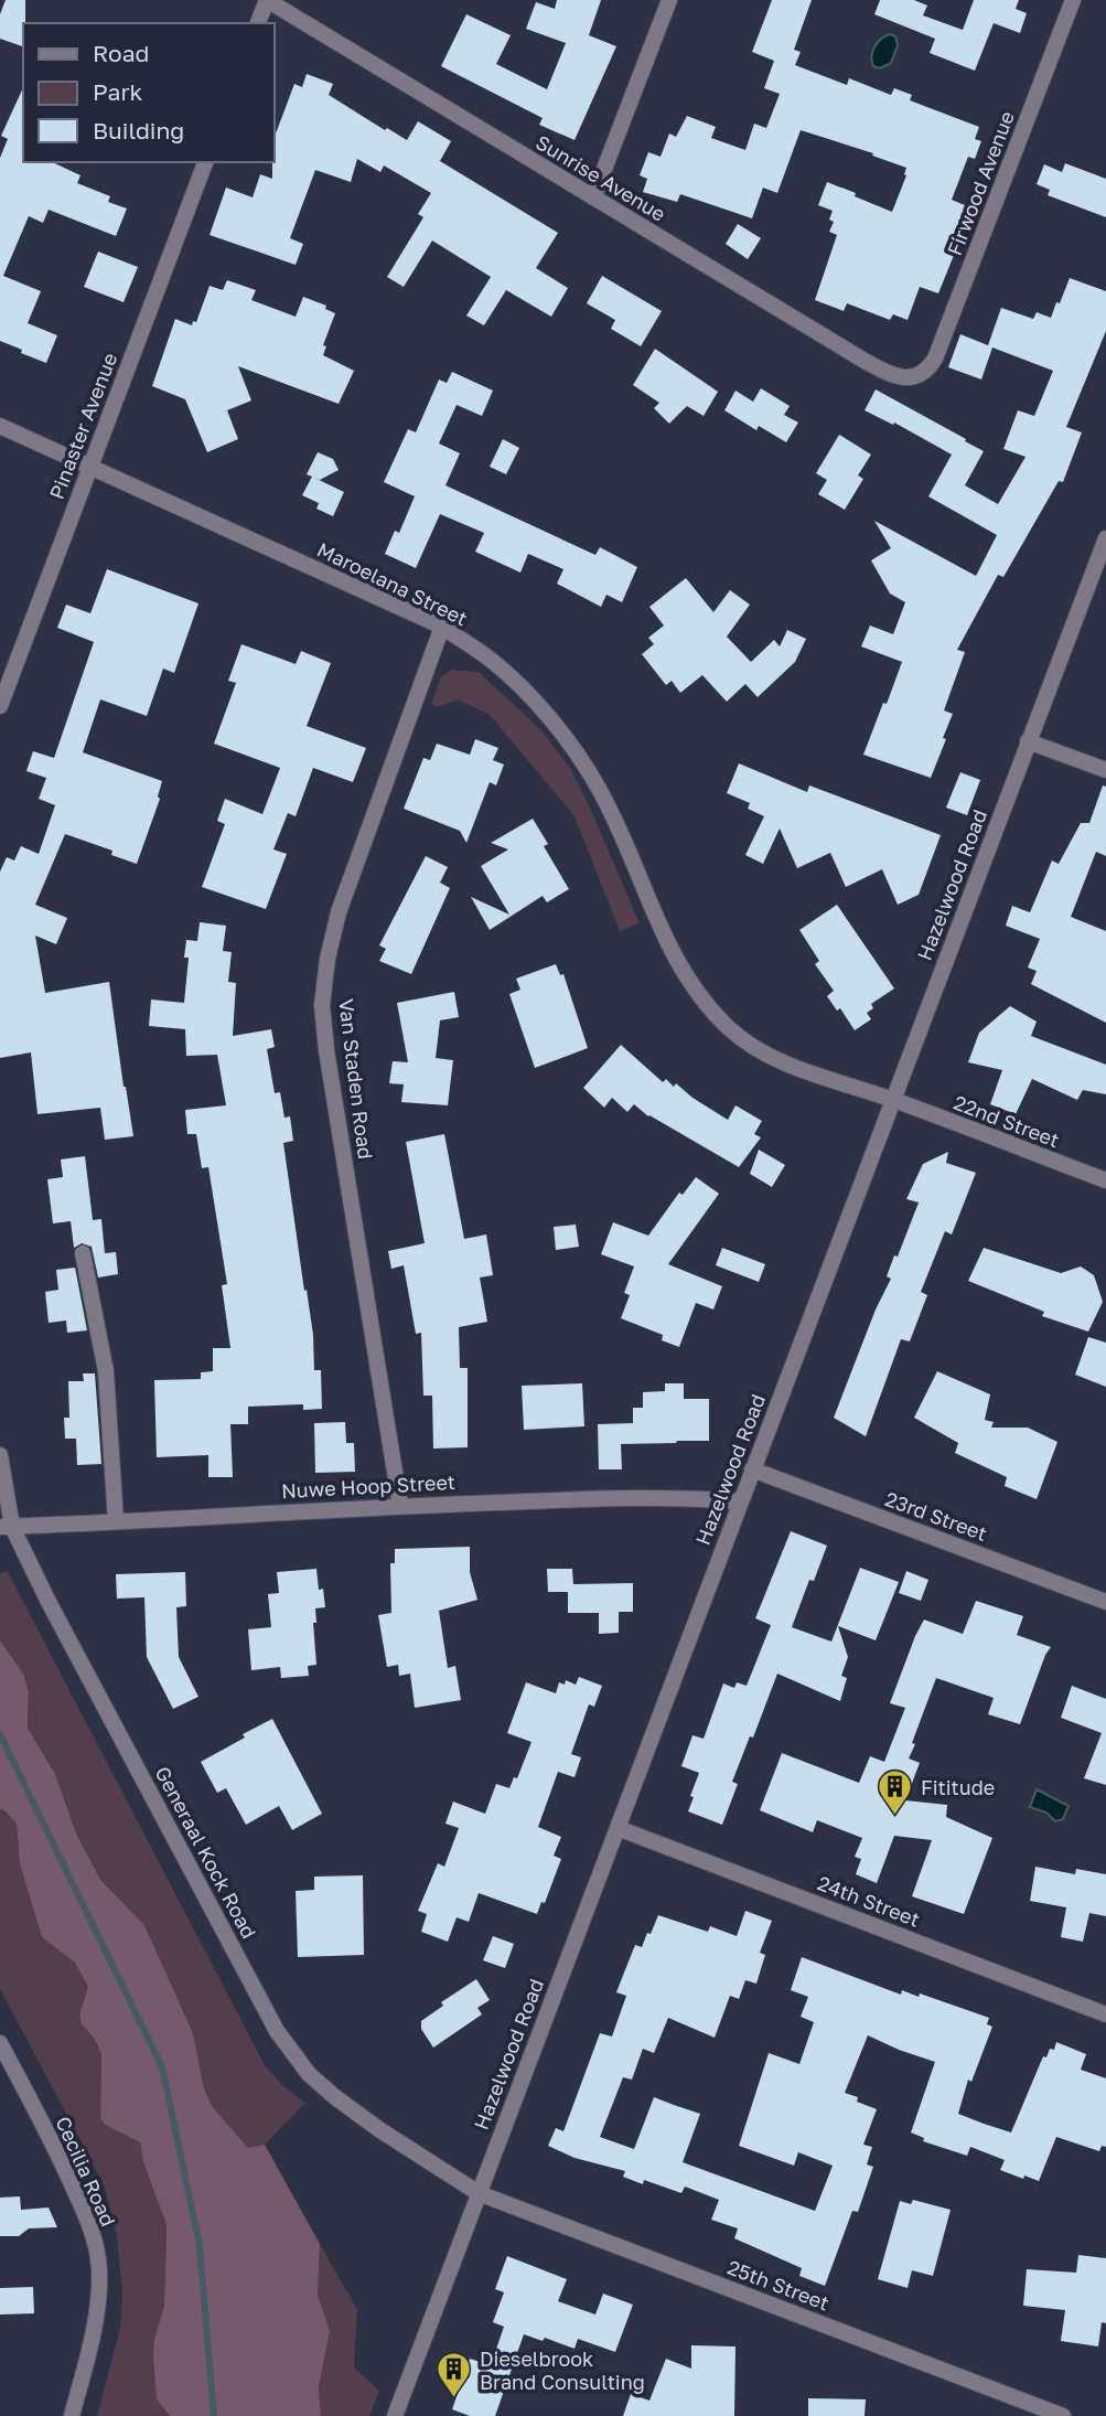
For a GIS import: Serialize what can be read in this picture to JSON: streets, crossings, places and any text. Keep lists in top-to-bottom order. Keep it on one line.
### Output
{"streets":{"street":["Sunrise Avenue","Firwood Avenue","Pinaster Avenue","Maroelana Street","Hazelwood Road","Van Staden Road","22nd Street","Nuwe Hoop Street","23rd Street","Generaal Kock Road","24th Street","Cecilia Road","25th Street"]},"crossings":[["Sunrise Avenue","Firwood Avenue"],["Pinaster Avenue","Maroelana Street"],["Maroelana Street","Hazelwood Road"],["Maroelana Street","Van Staden Road"],["Maroelana Street","22nd Street"],["Hazelwood Road","22nd Street"],["Hazelwood Road","Nuwe Hoop Street"],["Hazelwood Road","23rd Street"],["Hazelwood Road","Generaal Kock Road"],["Hazelwood Road","24th Street"],["Hazelwood Road","25th Street"],["Van Staden Road","Nuwe Hoop Street"],["Nuwe Hoop Street","Generaal Kock Road"],["Generaal Kock Road","25th Street"]],"places":{"building":["Fititude","Dieselbrook Brand Consulting"]},"legend":["Road","Park","Building"]}
